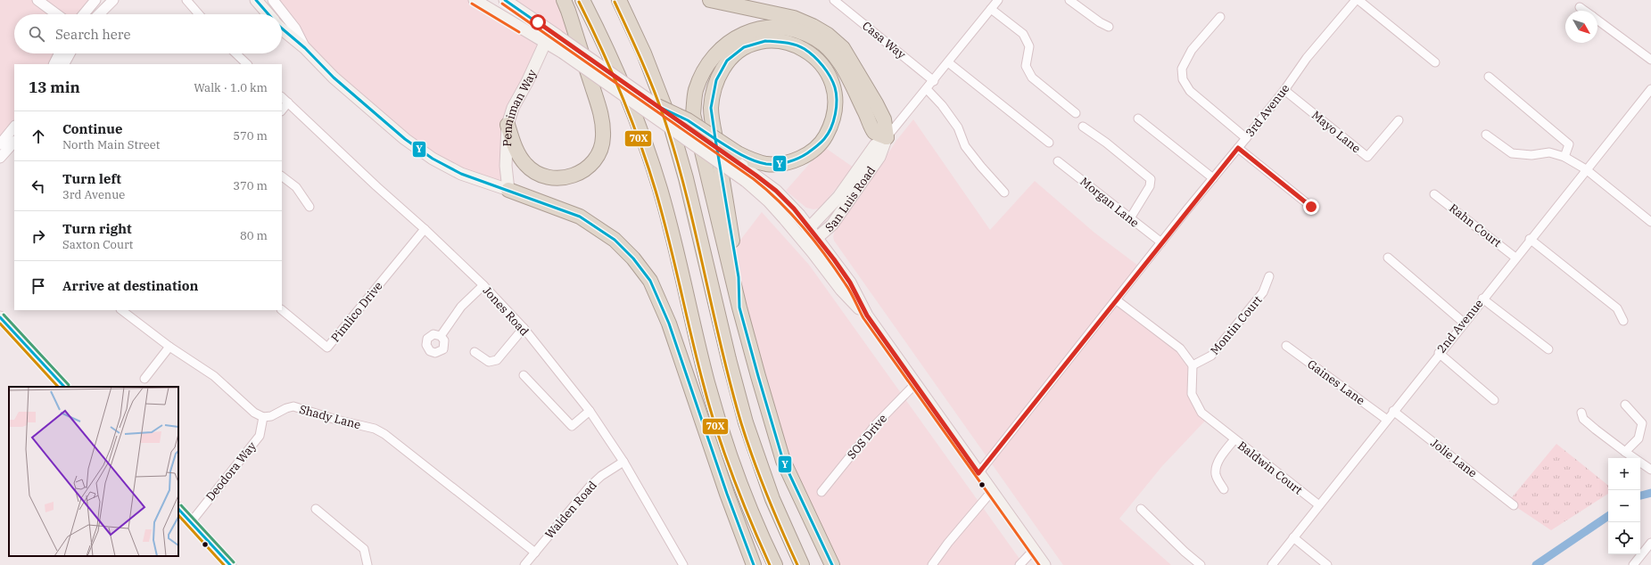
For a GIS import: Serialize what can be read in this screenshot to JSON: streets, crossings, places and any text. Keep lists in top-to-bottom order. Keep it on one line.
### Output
{"streets":{"main road":["Penniman Way","San Luis Road"],"street":["Casa Way","3rd Avenue","Mayo Lane","Morgan Lane","Rahn Court","Jones Road","Pimlico Drive","Montin Court","2nd Avenue","Gaines Lane","Shady Lane","SOS Drive","Jolie Lane","Baldwin Court","Deodora Way","Walden Road"]},"crossings":[["Casa Way","San Luis Road"],["3rd Avenue","Mayo Lane"],["3rd Avenue","Morgan Lane"],["Rahn Court","2nd Avenue"],["Jones Road","Pimlico Drive"],["Jones Road","Walden Road"],["2nd Avenue","Gaines Lane"],["2nd Avenue","Jolie Lane"],["2nd Avenue","Baldwin Court"],["Shady Lane","Deodora Way"],["Shady Lane","Walden Road"]],"lines":["transit line Y","transit line 70X"],"north":"bottom right","page":{"search":"Search here","heading":["13 min","Walk · 1.0 km"],"list":[["Continue","North Main Street","570 m"],["Turn left","3rd Avenue","370 m"],["Turn right","Saxton Court","80 m"],"Arrive at destination"],"map_buttons":["+","−"]}}
